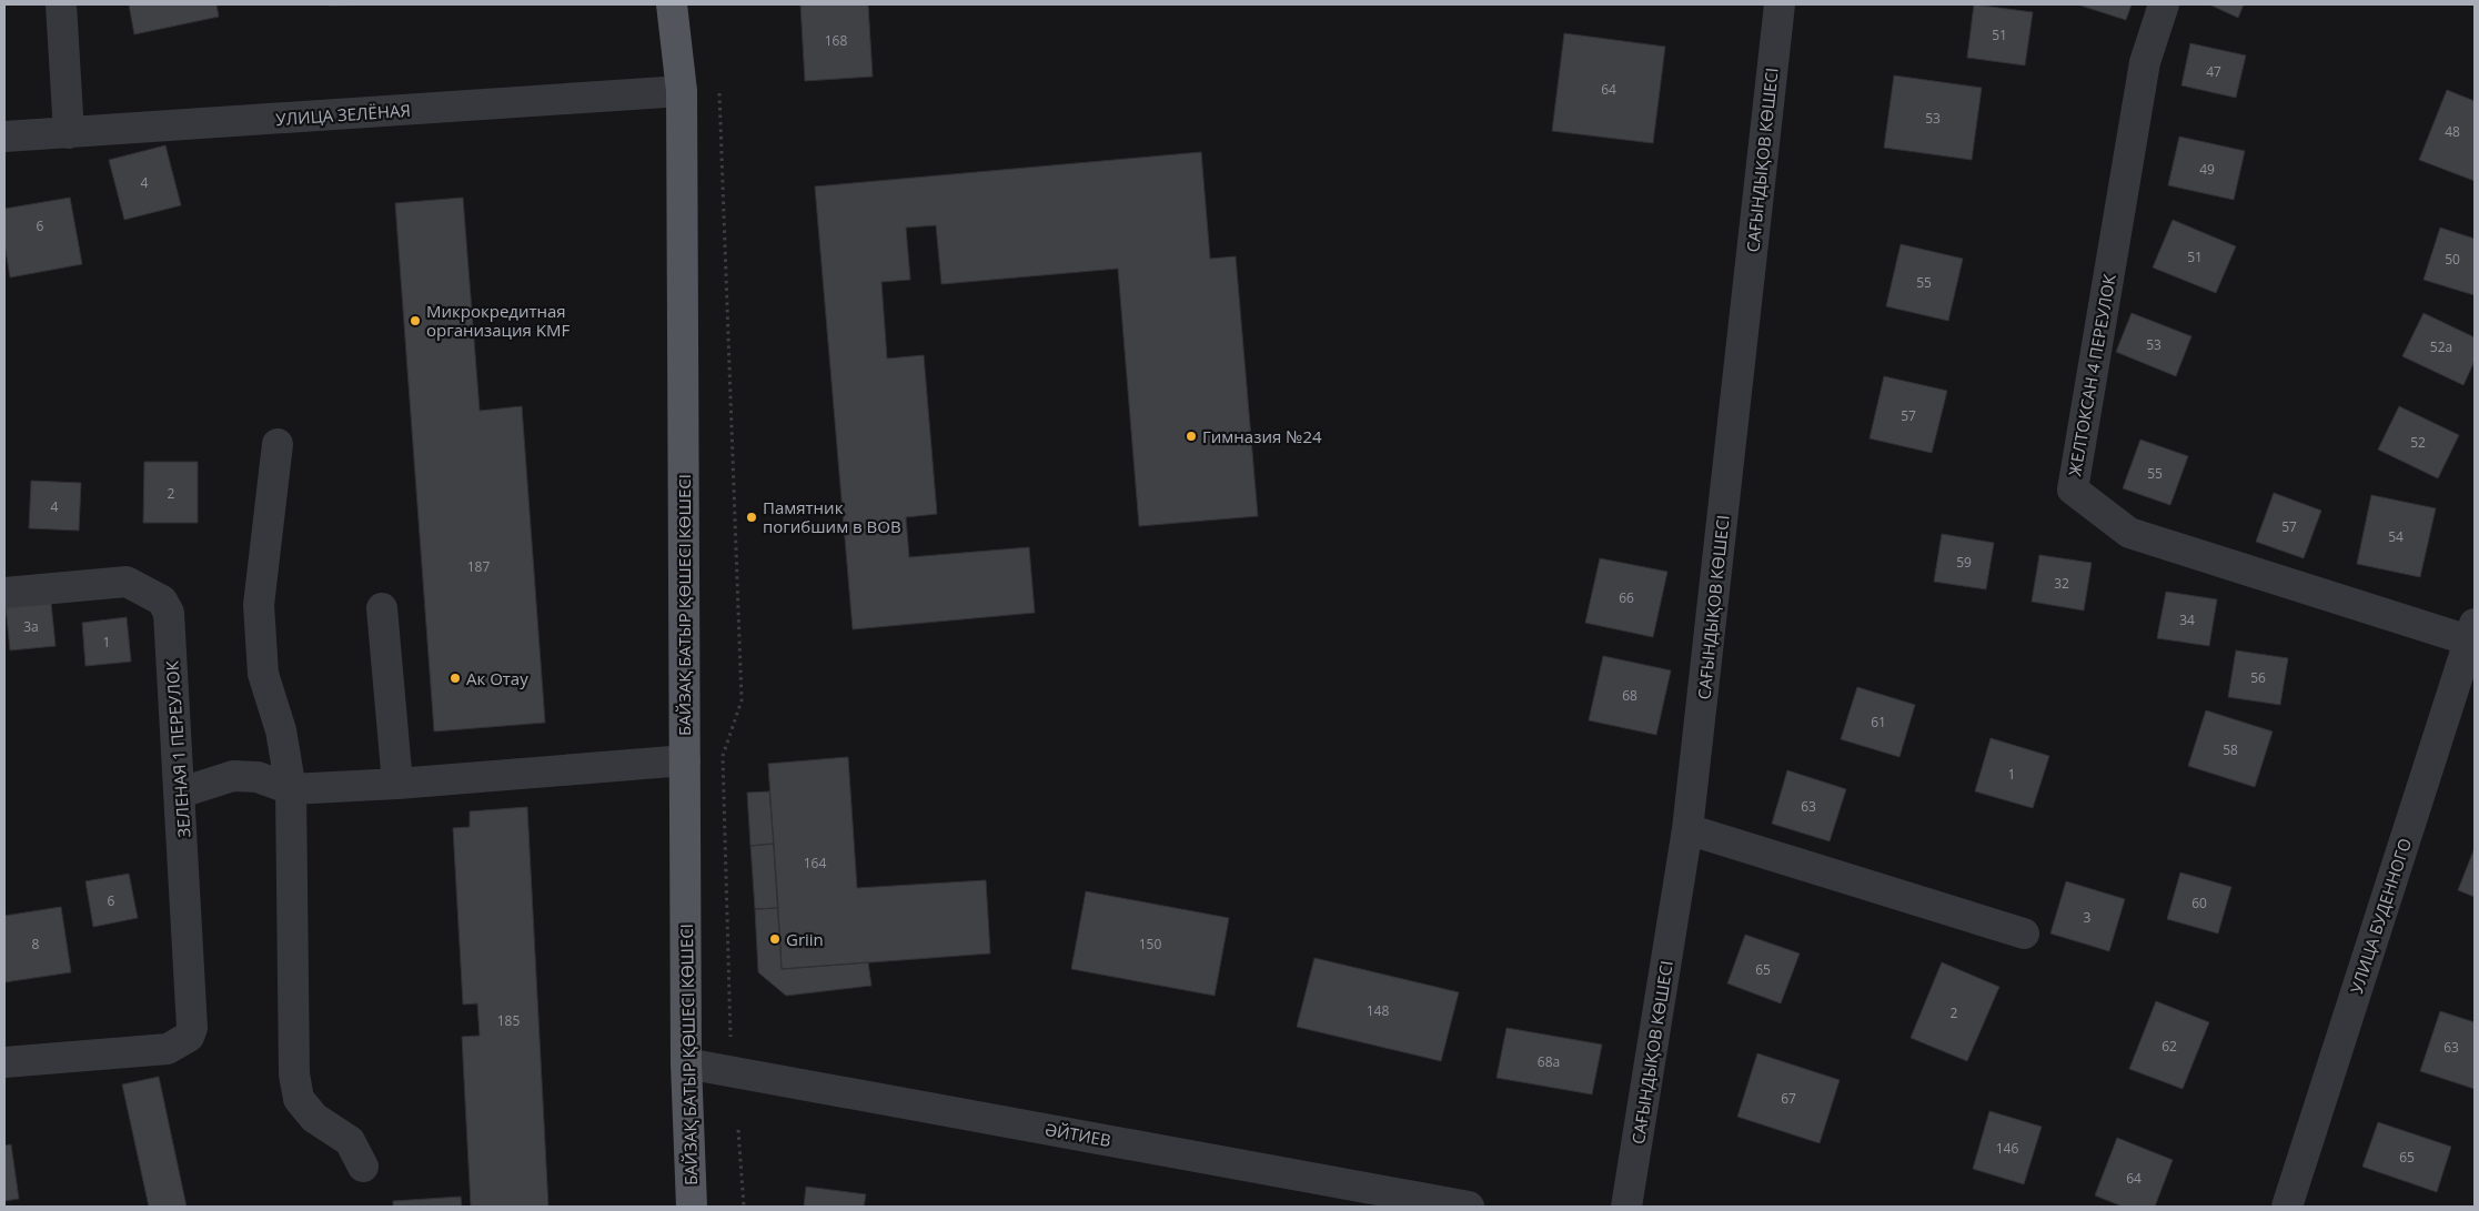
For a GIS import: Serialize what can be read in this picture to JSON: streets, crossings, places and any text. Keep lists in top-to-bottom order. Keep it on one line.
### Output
{"streets":{"main road":["БАЙЗАҚ БАТЫР ҚӨШЕСІ КӨШЕСІ"],"street":["УЛИЦА ЗЕЛЁНАЯ","САҒЫНДЫҚОВ КӨШЕСІ","ЖЕЛТОКСАН 4 ПЕРЕУЛОК","ЗЕЛЕНАЯ 1 ПЕРЕУЛОК","УЛИЦА БУДЕННОГО","ӘЙТИЕВ"]},"crossings":[["УЛИЦА ЗЕЛЁНАЯ","БАЙЗАҚ БАТЫР ҚӨШЕСІ КӨШЕСІ"],["ЖЕЛТОКСАН 4 ПЕРЕУЛОК","УЛИЦА БУДЕННОГО"],["БАЙЗАҚ БАТЫР ҚӨШЕСІ КӨШЕСІ","ӘЙТИЕВ"]],"places":["Микрокредитная организация KMF","Гимназия №24","Памятник погибшим в ВОВ","Ак Отау","Griin"],"house_numbers":["51","168","47","64","53","48","49","4","6","51","50","55","53","52а","57","52","55","2","4","57","54","59","187","32","66","34","3а","1","56","68","61","58","1","63","164","6","60","3","8","150","65","148","2","185","62","63","68а","67","146","65","64"]}
